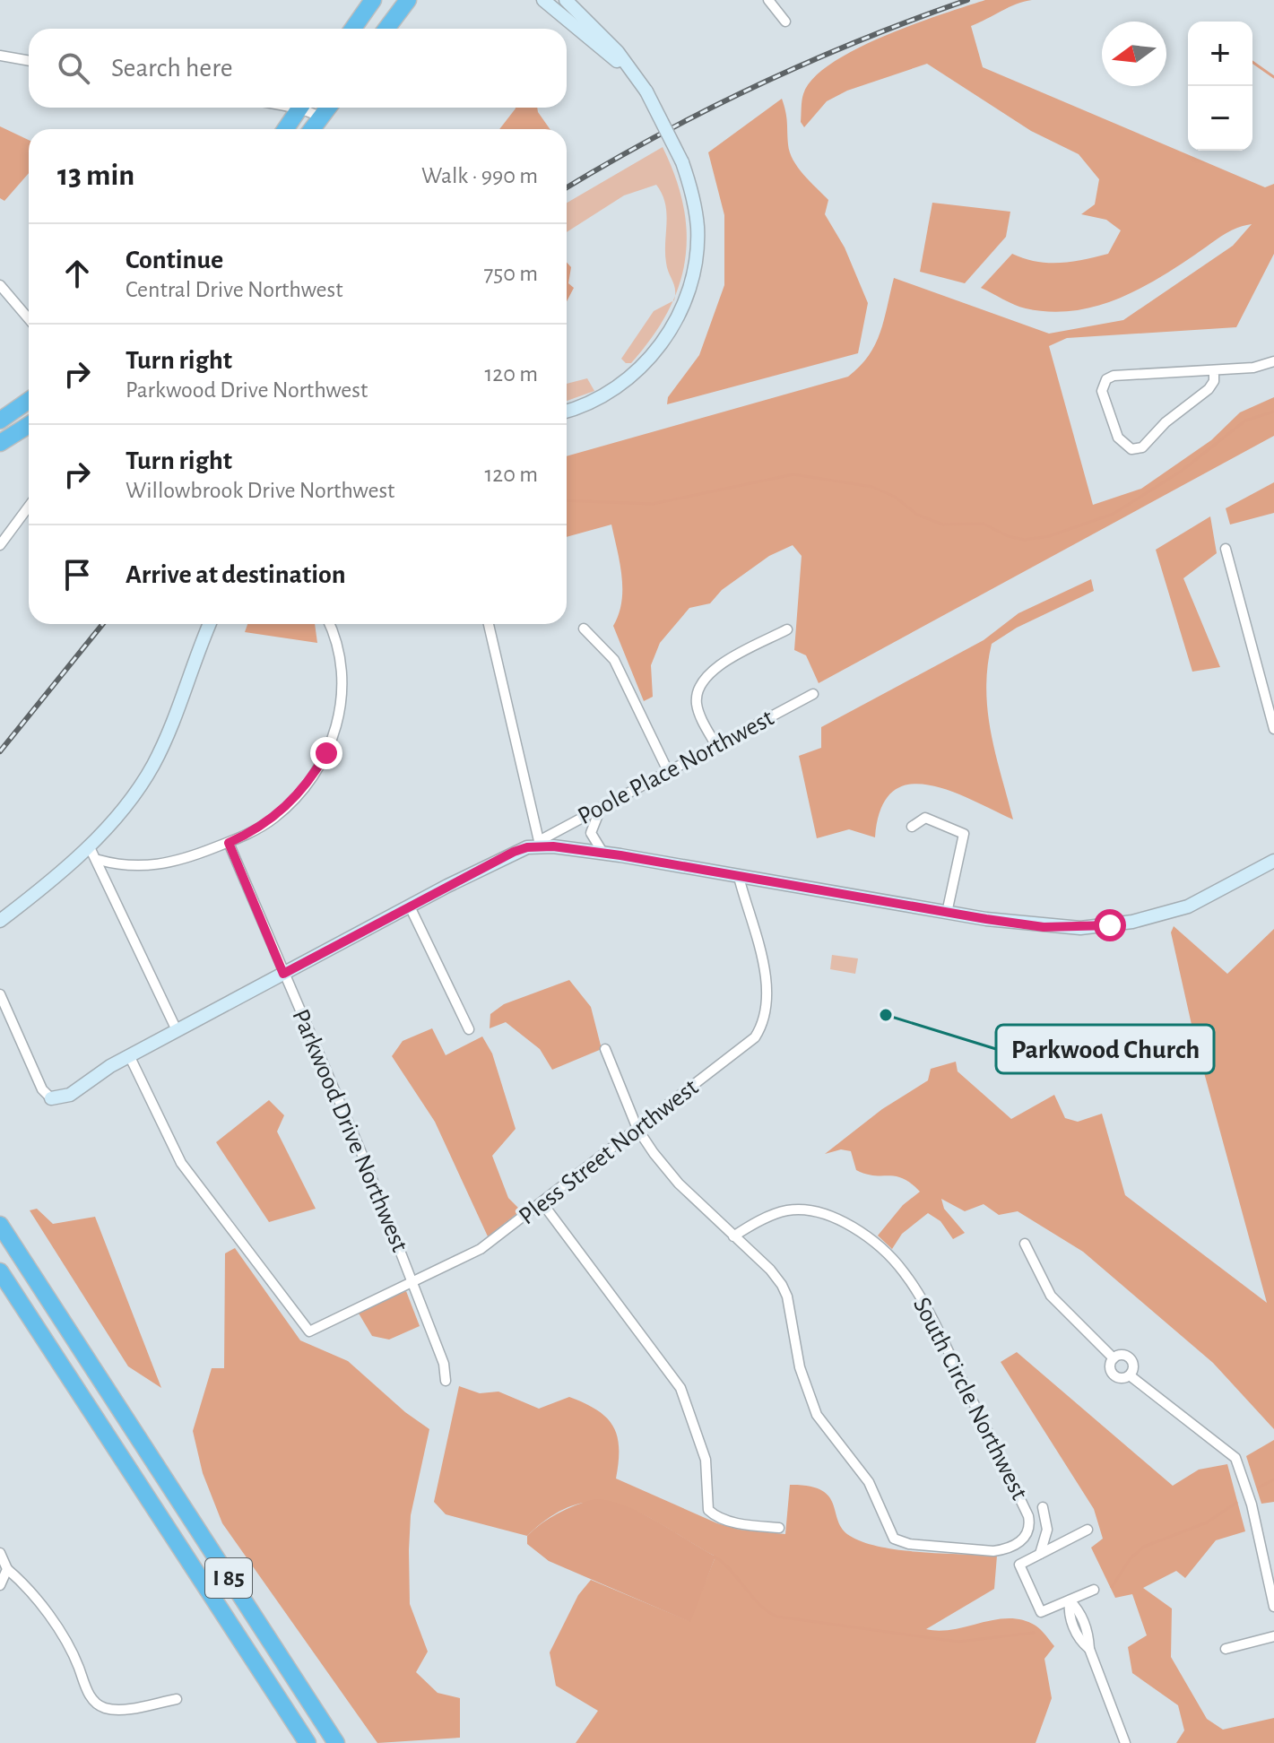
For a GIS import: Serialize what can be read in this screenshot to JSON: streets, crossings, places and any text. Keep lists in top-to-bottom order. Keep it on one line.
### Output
{"streets":{"highway":["I 85"],"street":["Poole Place Northwest","Parkwood Drive Northwest","Pless Street Northwest","South Circle Northwest"]},"crossings":[["Parkwood Drive Northwest","Pless Street Northwest"],["Pless Street Northwest","South Circle Northwest"]],"places":["Parkwood Church"],"north":"left","page":{"map_buttons":["+","−"],"search":"Search here","heading":["13 min","Walk · 990 m"],"list":[["Continue","Central Drive Northwest","750 m"],["Turn right","Parkwood Drive Northwest","120 m"],["Turn right","Willowbrook Drive Northwest","120 m"],"Arrive at destination"]}}
